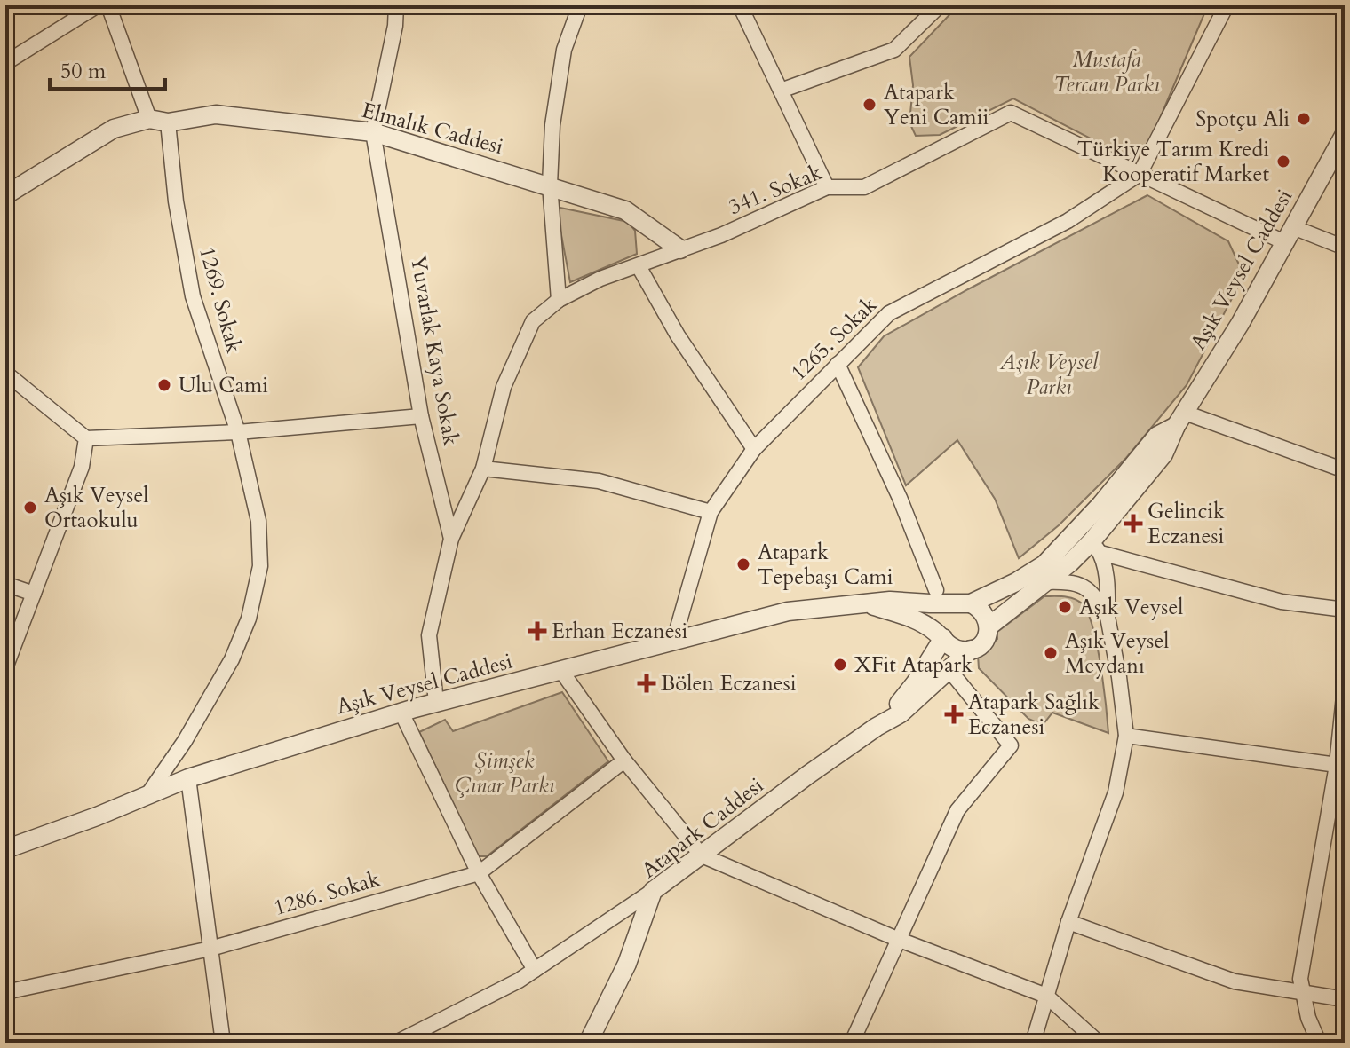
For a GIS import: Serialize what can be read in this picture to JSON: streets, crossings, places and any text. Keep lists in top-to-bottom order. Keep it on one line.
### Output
{"streets":{"street":["Elmalık Caddesi","341. Sokak","Aşık Veysel Caddesi","1269. Sokak","1265. Sokak","Yuvarlak Kaya Sokak","Atapark Caddesi","1286. Sokak"]},"crossings":[["Elmalık Caddesi","341. Sokak"],["Elmalık Caddesi","1269. Sokak"],["Elmalık Caddesi","Yuvarlak Kaya Sokak"],["341. Sokak","Aşık Veysel Caddesi"],["341. Sokak","1265. Sokak"],["341. Sokak","Yuvarlak Kaya Sokak"],["Aşık Veysel Caddesi","1269. Sokak"],["Aşık Veysel Caddesi","1265. Sokak"],["Aşık Veysel Caddesi","Yuvarlak Kaya Sokak"],["Aşık Veysel Caddesi","Atapark Caddesi"]],"parks":["Mustafa Tercan Parkı","Aşık Veysel Parkı","Şimşek Çınar Parkı"],"places":{"other":["Atapark Yeni Camii","Spotçu Ali","Türkiye Tarım Kredi Kooperatif Market","Ulu Cami","Aşık Veysel Ortaokulu","Atapark Tepebaşı Cami","Aşık Veysel","Aşık Veysel Meydanı","XFit Atapark"],"health":["Gelincik Eczanesi","Erhan Eczanesi","Bölen Eczanesi","Atapark Sağlık Eczanesi"]},"scale_bar":"50 m"}
